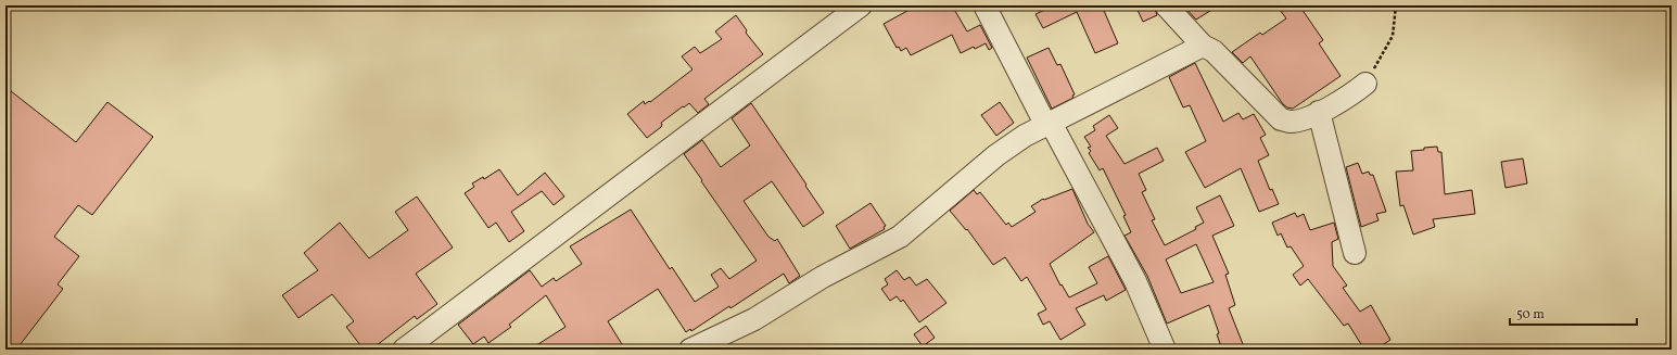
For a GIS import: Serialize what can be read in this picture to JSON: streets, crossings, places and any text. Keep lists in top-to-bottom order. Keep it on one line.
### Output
{"scale_bar":"50 m"}
